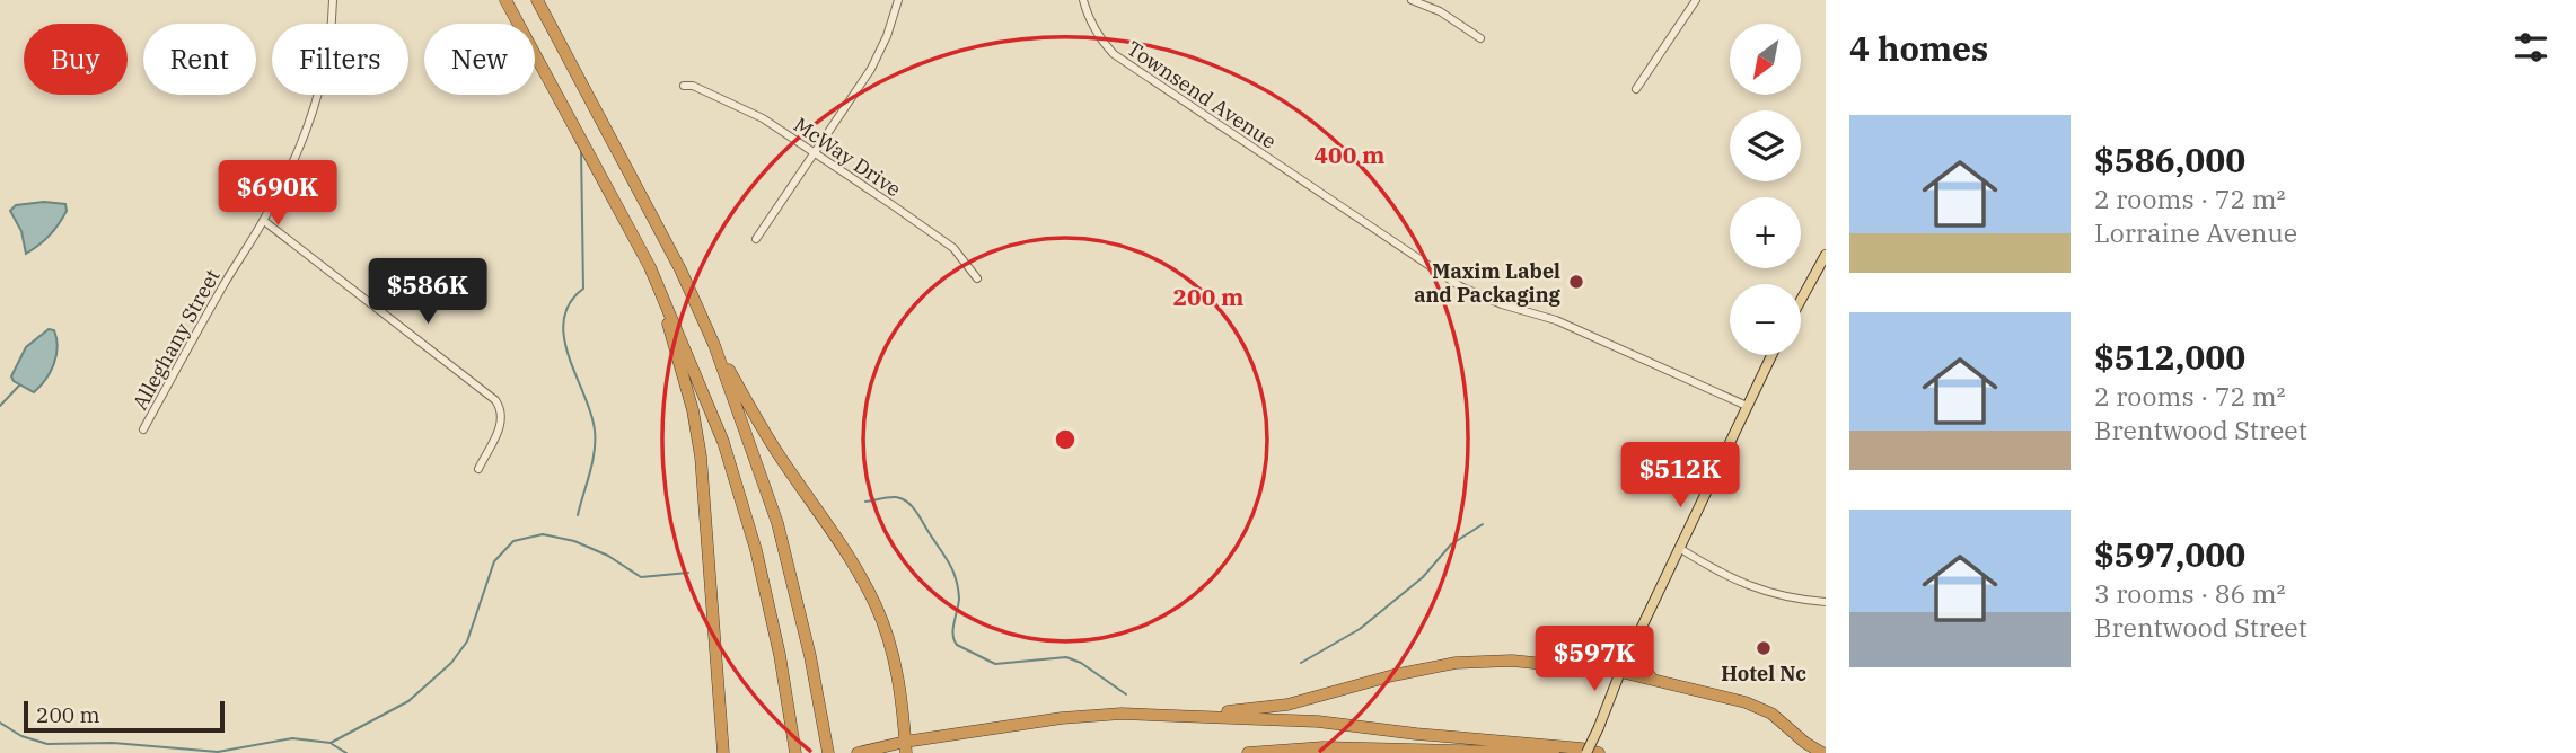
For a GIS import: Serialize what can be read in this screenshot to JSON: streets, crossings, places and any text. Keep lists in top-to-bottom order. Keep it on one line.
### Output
{"streets":{"street":["Townsend Avenue","McWay Drive","Alleghany Street"]},"places":["Maxim Label and Packaging","Hotel Nc"],"scale_bar":"200 m","north":"bottom left","page":{"heading":"4 homes","map_buttons":["+","−"],"chip":["Buy","Rent","Filters","New"],"list":[{"name":"$586,000","note":"2 rooms · 72 m² · Lorraine Avenue"},{"name":"$512,000","note":"2 rooms · 72 m² · Brentwood Street"},{"name":"$597,000","note":"3 rooms · 86 m² · Brentwood Street"}],"price":["$690K","$586K","$512K","$597K"],"scale":"200 m"},"rings":["400 m","200 m"]}
